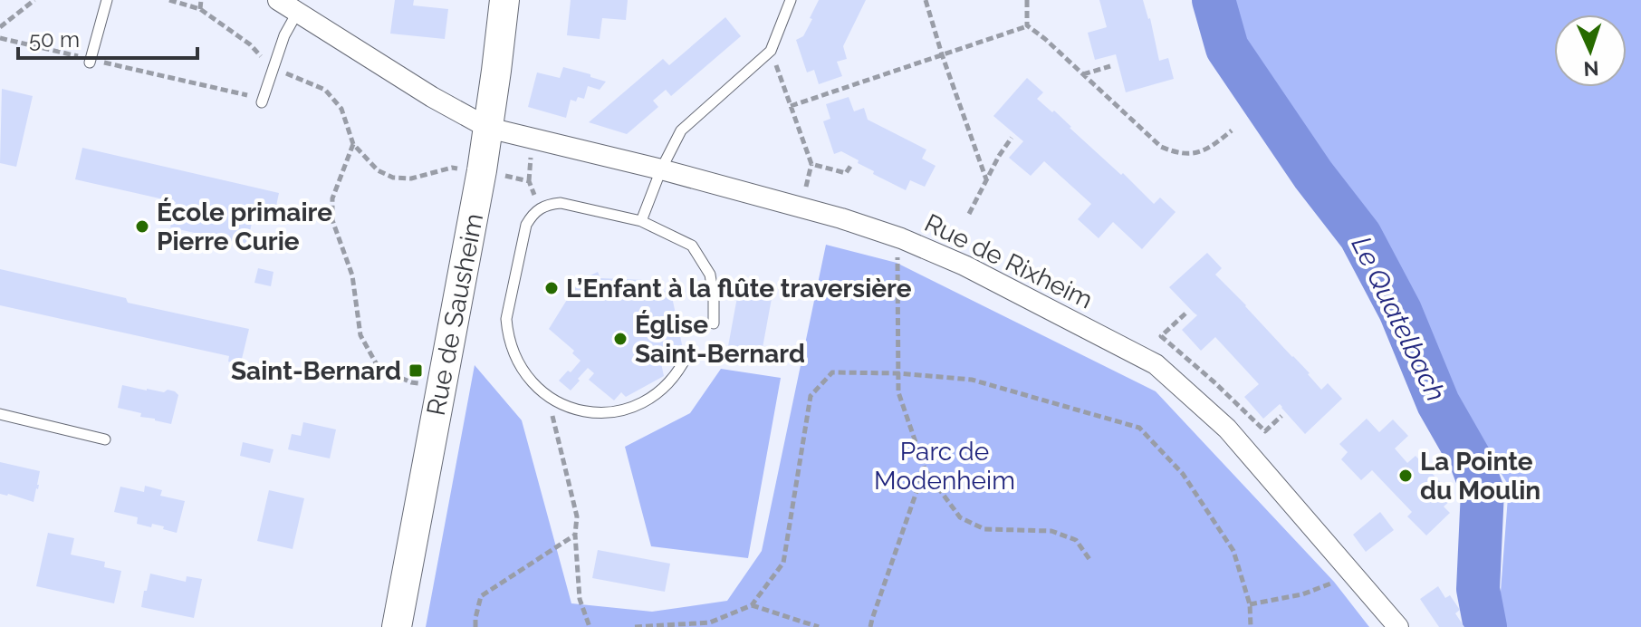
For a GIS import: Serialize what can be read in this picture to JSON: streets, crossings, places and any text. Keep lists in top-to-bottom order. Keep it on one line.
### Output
{"streets":{"main road":["Rue de Sausheim"],"street":["Rue de Rixheim"]},"crossings":[["Rue de Rixheim","Rue de Sausheim"]],"water":["Le Quatelbach"],"parks":["Parc de Modenheim"],"places":{"other":["École primaire Pierre Curie","L’Enfant à la flûte traversière","Église Saint-Bernard","La Pointe du Moulin"],"transit":["Saint-Bernard"]},"scale_bar":"50 m","north":"bottom"}
